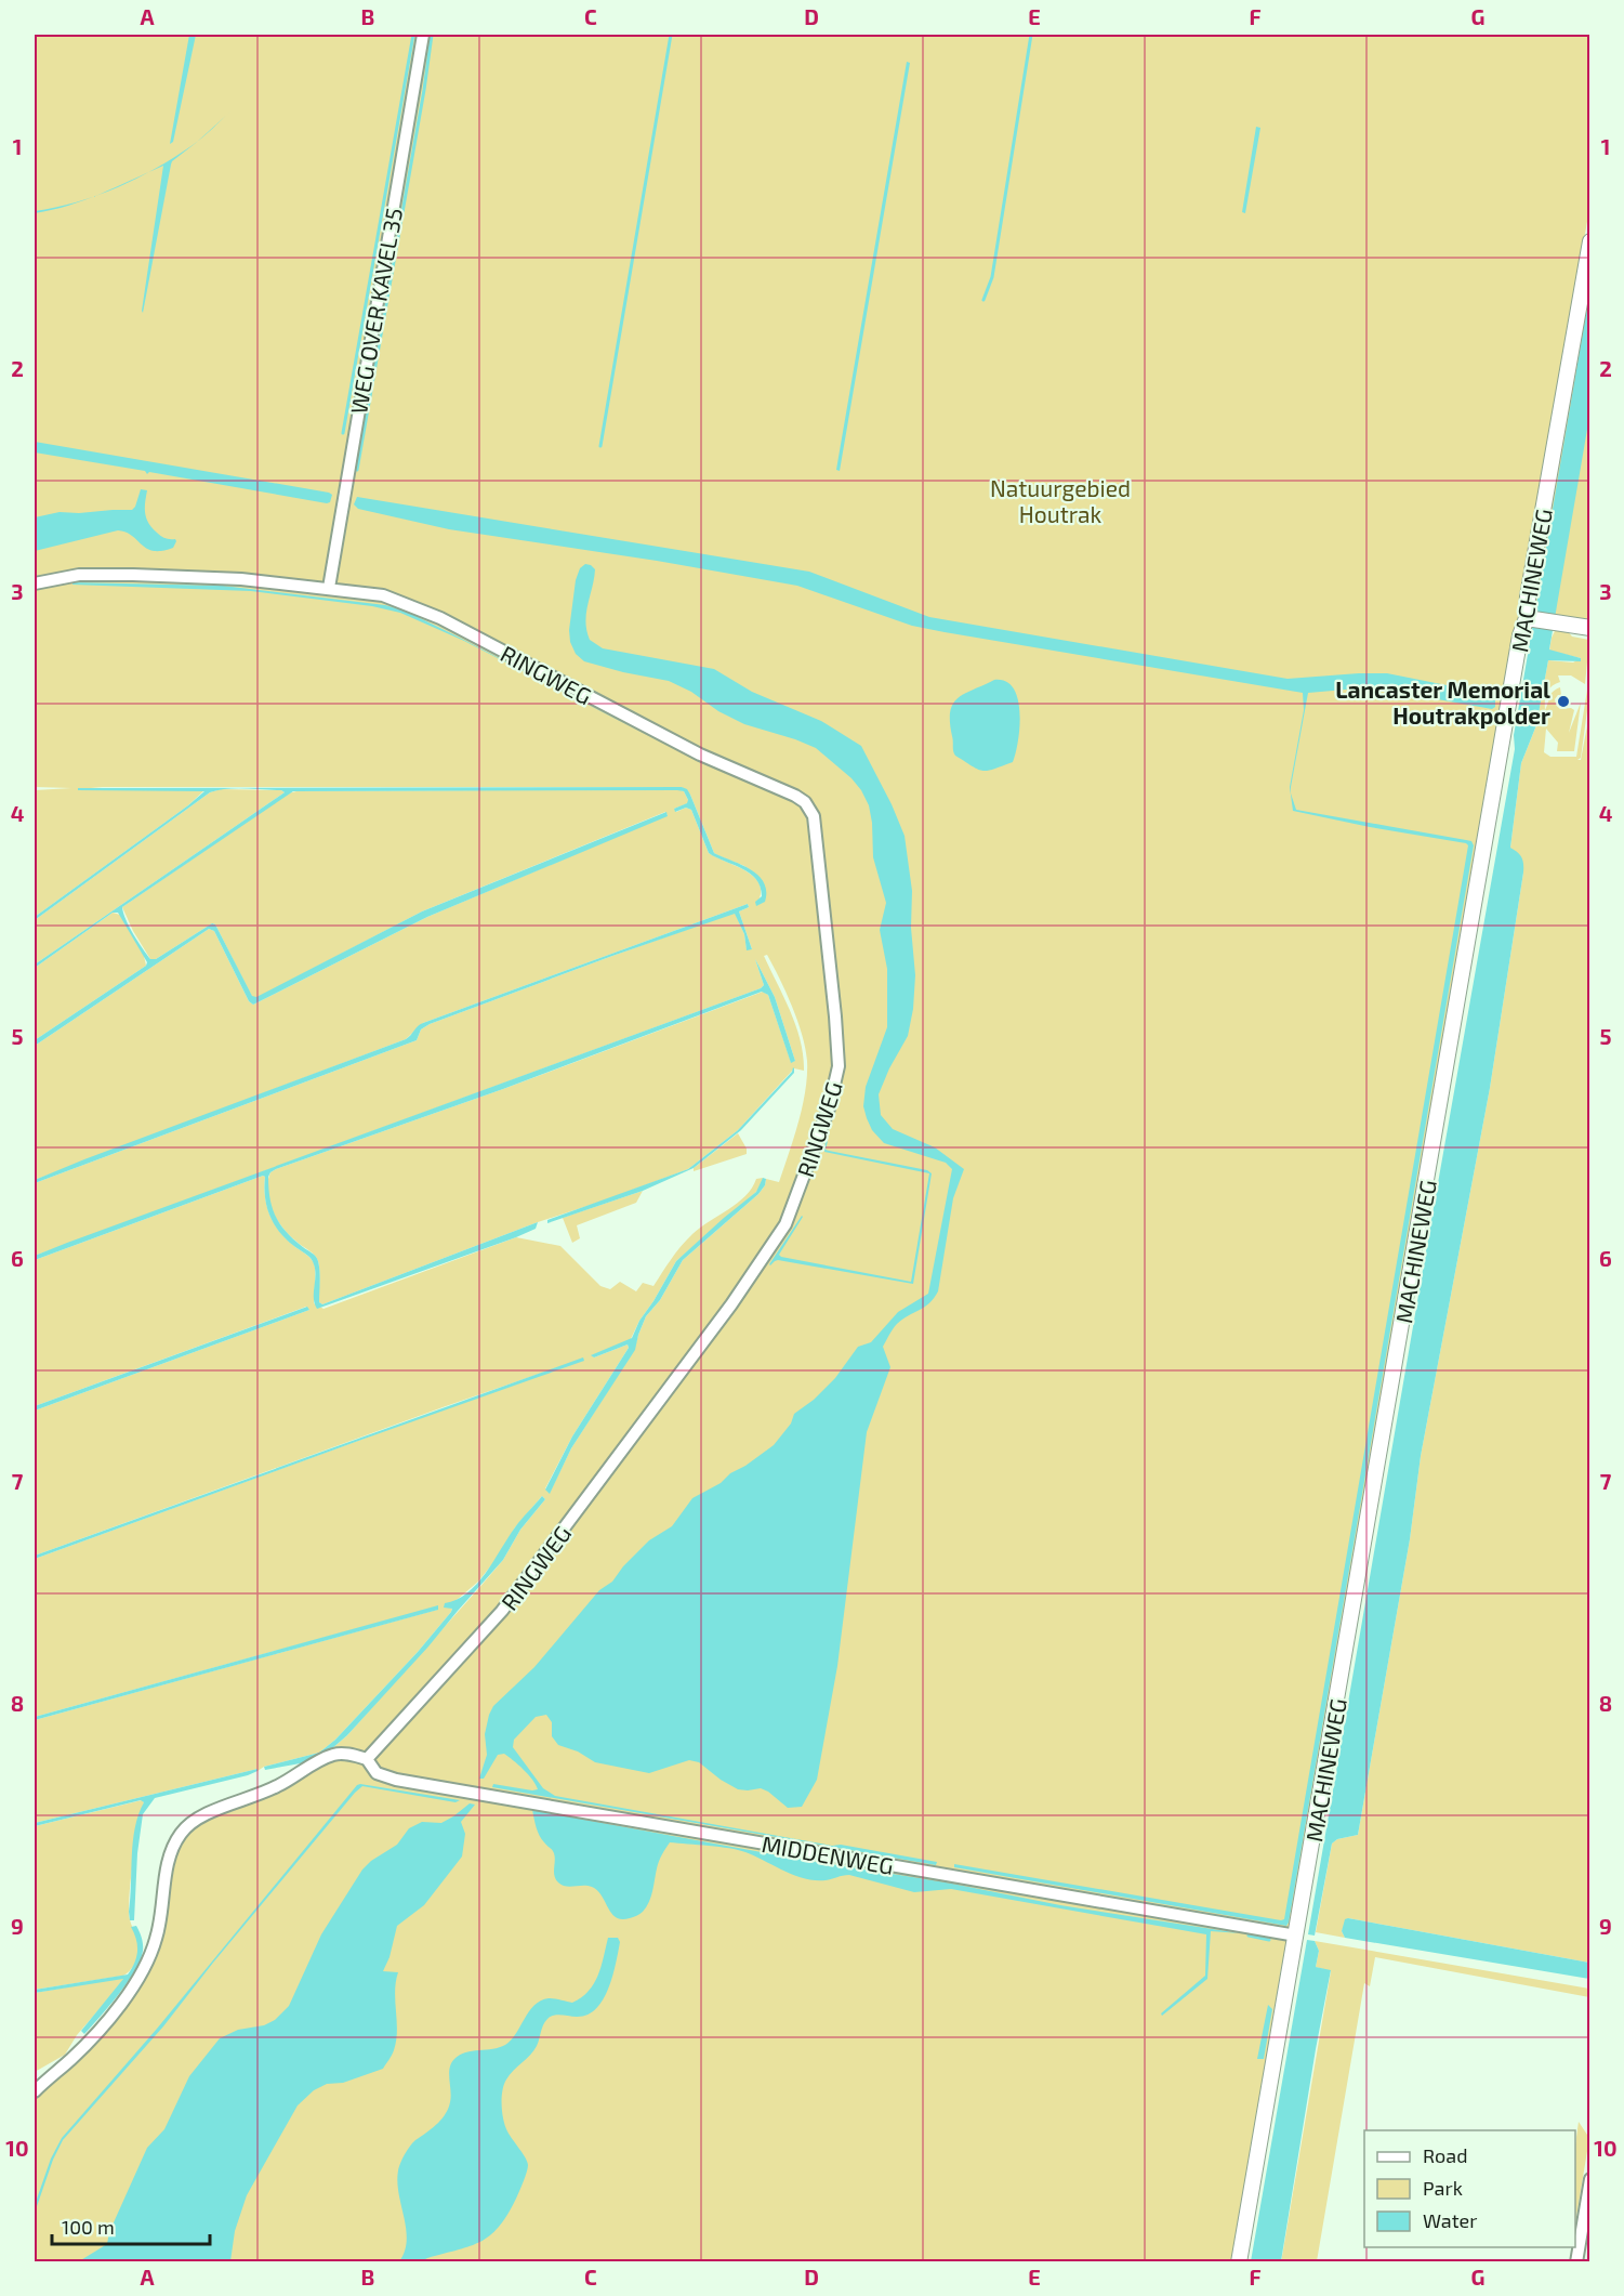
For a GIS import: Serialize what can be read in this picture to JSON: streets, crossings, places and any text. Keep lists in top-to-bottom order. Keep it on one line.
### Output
{"streets":{"street":["WEG OVER KAVEL 35","MACHINEWEG","RINGWEG","MIDDENWEG"]},"crossings":[["WEG OVER KAVEL 35","RINGWEG"],["MACHINEWEG","MIDDENWEG"],["RINGWEG","MIDDENWEG"]],"parks":["Natuurgebied Houtrak"],"places":["Lancaster Memorial Houtrakpolder"],"legend":["Road","Park","Water"],"scale_bar":"100 m","grid":{"columns":["A","B","C","D","E","F","G"],"rows":["1","2","3","4","5","6","7","8","9","10"]}}
